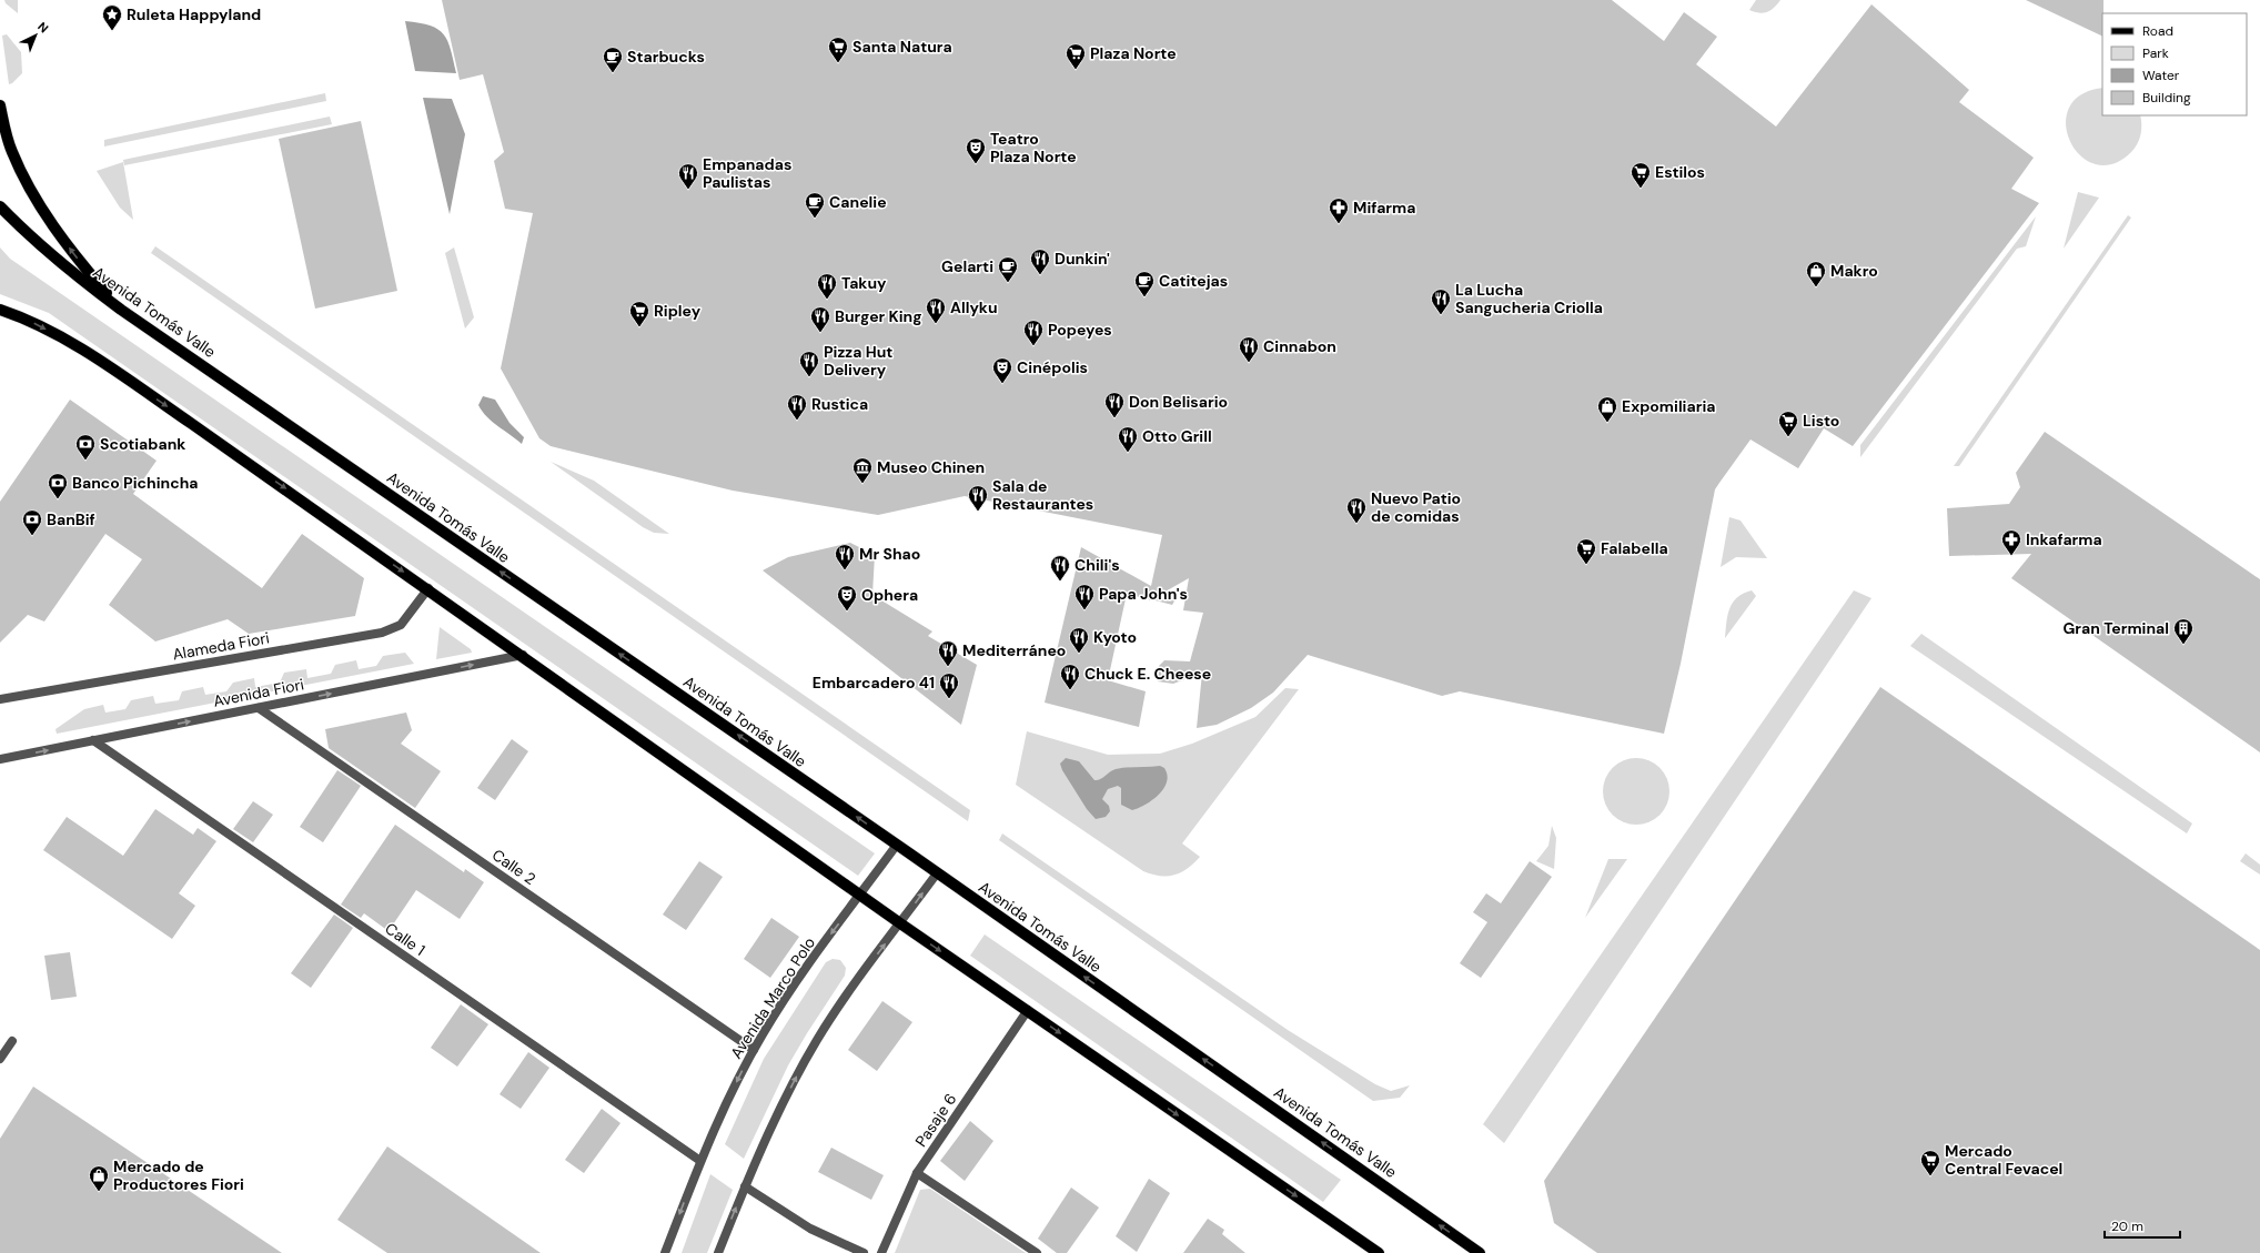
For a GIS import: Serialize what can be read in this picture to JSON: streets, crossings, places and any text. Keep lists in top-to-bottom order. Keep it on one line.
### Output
{"streets":{"main road":["Avenida Tomás Valle"],"street":["Alameda Fiori","Avenida Fiori","Calle 2","Calle 1","Avenida Marco Polo","Pasaje 6"]},"crossings":[["Avenida Tomás Valle","Avenida Marco Polo"],["Avenida Fiori","Calle 2"],["Avenida Fiori","Calle 1"],["Calle 2","Avenida Marco Polo"],["Calle 1","Avenida Marco Polo"]],"one_way":["Avenida Fiori"],"places":{"place":["Ruleta Happyland"],"supermarket":["Santa Natura","Plaza Norte","Estilos","Ripley","Listo","Falabella","Mercado Central Fevacel"],"cafe":["Starbucks","Canelie","Gelarti","Catitejas"],"theatre":["Teatro Plaza Norte","Cinépolis","Ophera"],"restaurant":["Empanadas Paulistas","Dunkin'","Takuy","La Lucha Sangucheria Criolla","Allyku","Burger King","Popeyes","Cinnabon","Pizza Hut Delivery","Don Belisario","Rustica","Otto Grill","Sala de Restaurantes","Nuevo Patio de comidas","Mr Shao","Chili's","Papa John's","Kyoto","Mediterráneo","Chuck E. Cheese","Embarcadero 41"],"pharmacy":["Mifarma","Inkafarma"],"shop":["Makro","Expomiliaria","Mercado de Productores Fiori"],"bank":["Scotiabank","Banco Pichincha","BanBif"],"museum":["Museo Chinen"],"building":["Gran Terminal"]},"legend":["Road","Park","Water","Building"],"scale_bar":"20 m","north":"top right"}
